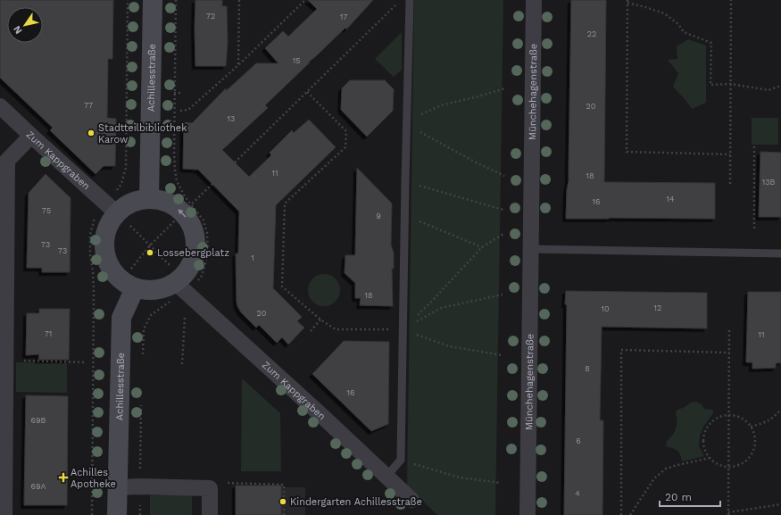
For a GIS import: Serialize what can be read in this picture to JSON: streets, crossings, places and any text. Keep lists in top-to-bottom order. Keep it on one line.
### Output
{"streets":{"street":["Achillesstraße","Münchehagenstraße","Zum Kappgraben"]},"places":{"other":["Stadtteilbibliothek Karow","Lossebergplatz","Kindergarten Achillesstraße"],"health":["Achilles Apotheke"]},"house_numbers":["72","17","22","15","77","20","13","11","18","13B","14","16","75","9","73","73","1","18","12","10","20","71","11","8","16","69B","6","69A","4"],"scale_bar":"20 m","north":"bottom left"}
